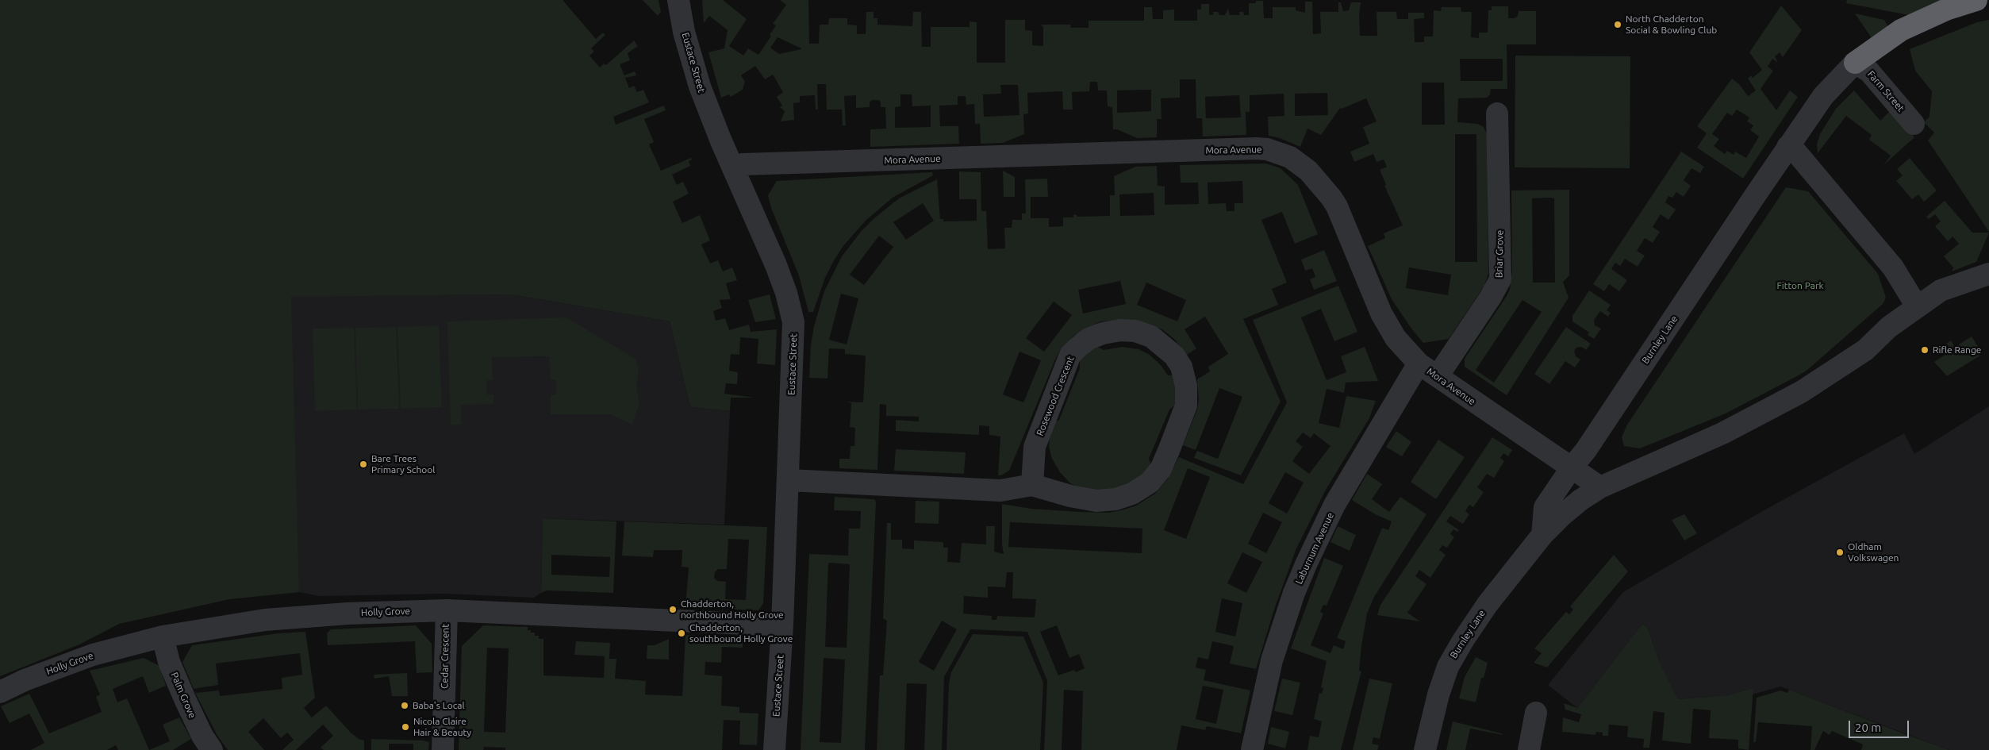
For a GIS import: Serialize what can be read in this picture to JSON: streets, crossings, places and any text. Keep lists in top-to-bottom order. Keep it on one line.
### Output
{"streets":{"street":["Eustace Street","Farm Street","Mora Avenue","Briar Grove","Burnley Lane","Rosewood Crescent","Laburnum Avenue","Holly Grove","Cedar Crescent","Palm Grove"]},"crossings":[["Eustace Street","Mora Avenue"],["Eustace Street","Rosewood Crescent"],["Eustace Street","Holly Grove"],["Farm Street","Burnley Lane"],["Mora Avenue","Briar Grove"],["Mora Avenue","Burnley Lane"],["Mora Avenue","Laburnum Avenue"],["Holly Grove","Cedar Crescent"],["Holly Grove","Palm Grove"]],"parks":["Fitton Park"],"places":["North Chadderton Social & Bowling Club","Rifle Range","Bare Trees Primary School","Oldham Volkswagen","Chadderton, northbound Holly Grove","Chadderton, southbound Holly Grove","Baba's Local","Nicola Claire Hair & Beauty"],"scale_bar":"20 m"}
